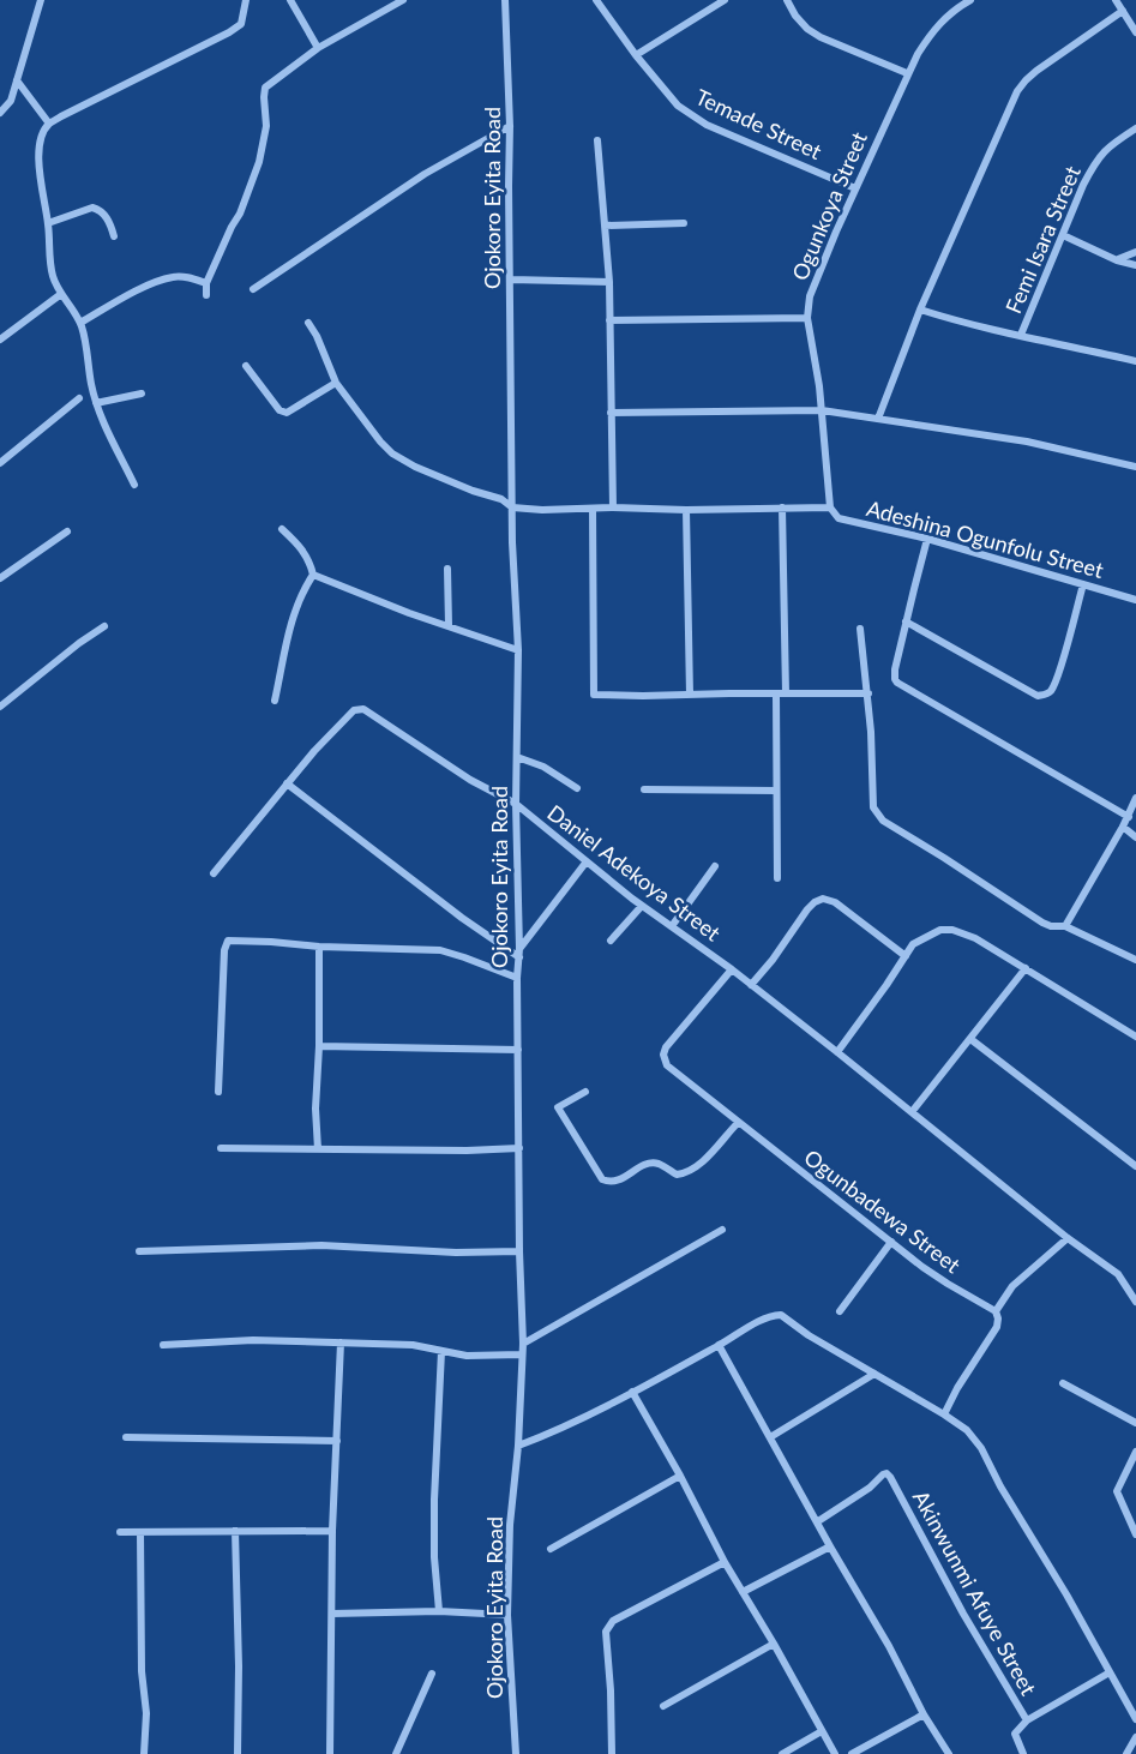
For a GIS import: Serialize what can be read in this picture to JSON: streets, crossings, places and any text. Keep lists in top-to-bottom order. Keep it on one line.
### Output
{"streets":{"street":["Temade Street","Ojokoro Eyita Road","Ogunkoya Street","Femi Isara Street","Adeshina Ogunfolu Street","Daniel Adekoya Street","Ogunbadewa Street","Akinwunmi Afuye Street"]},"crossings":[["Temade Street","Ogunkoya Street"],["Ojokoro Eyita Road","Daniel Adekoya Street"],["Ogunkoya Street","Adeshina Ogunfolu Street"],["Daniel Adekoya Street","Ogunbadewa Street"]]}
